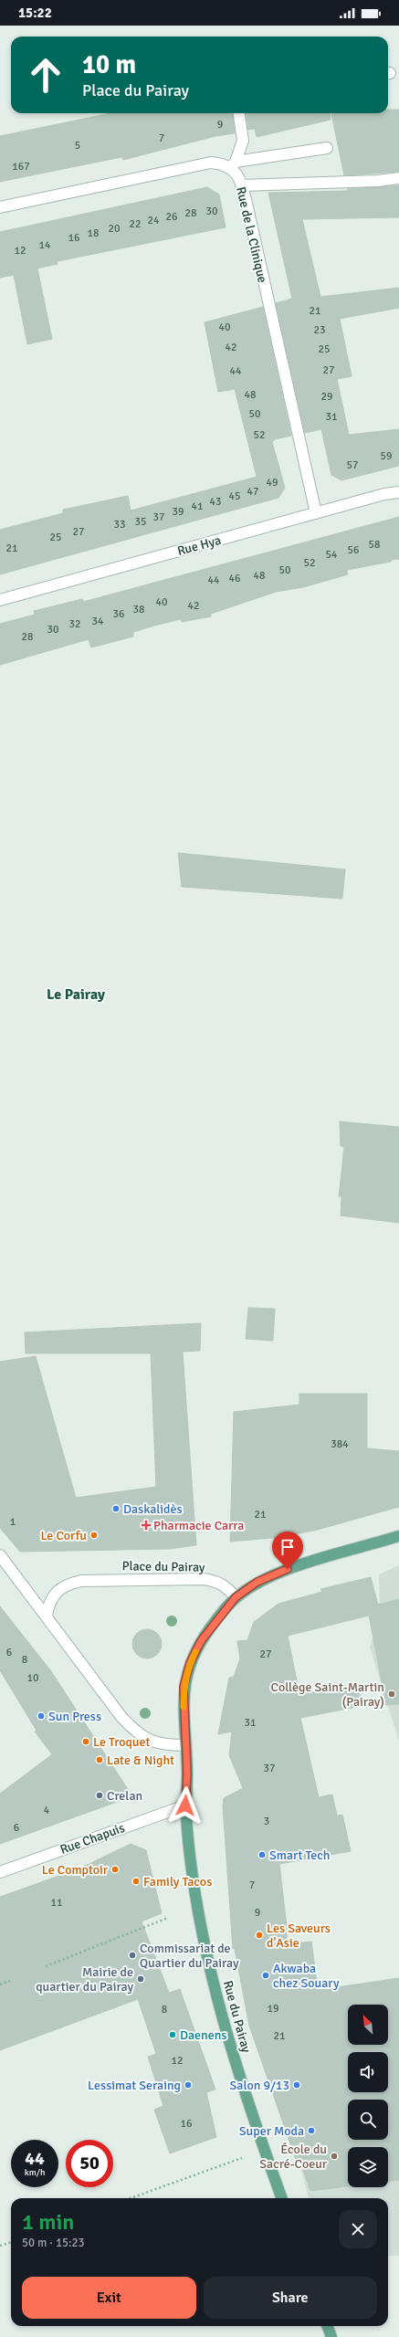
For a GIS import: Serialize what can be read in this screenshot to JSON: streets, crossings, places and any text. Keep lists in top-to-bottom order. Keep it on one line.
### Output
{"streets":{"main road":["Rue du Pairay"],"street":["Rue de la Clinique","Rue Hya","Place du Pairay","Rue Chapuis"]},"crossings":[["Rue de la Clinique","Rue Hya"],["Rue Chapuis","Rue du Pairay"]],"districts":["Le Pairay"],"places":{"other":["Daskalidès","Le Corfu","Collège Saint-Martin (Pairay)","Sun Press","Le Troquet","Late & Night","Crelan","Smart Tech","Le Comptoir","Family Tacos","Les Saveurs d'Asie","Commissariat de Quartier du Pairay","Akwaba chez Souary","Mairie de quartier du Pairay","Daenens","Lessimat Seraing","Salon 9/13","Super Moda","École du Sacré-Coeur"],"health":["Pharmacie Carra"]},"house_numbers":["9","7","5","167","30","28","26","24","22","20","18","16","14","12","21","40","23","42","25","27","44","48","29","50","31","52","59","57","49","47","45","43","41","39","37","35","33","27","25","58","21","56","54","52","50","48","46","44","40","42","38","36","34","32","30","28","384","21","1","6","27","8","10","31","37","4","3","6","7","11","9","19","8","21","12","16"],"north":"top left","page":{"status":"15:22","turn":["10 m","Place du Pairay"],"speed":"44 km/h","limit":"50","heading":["1 min","50 m · 15:23"],"buttons":["Exit","Share"]}}
